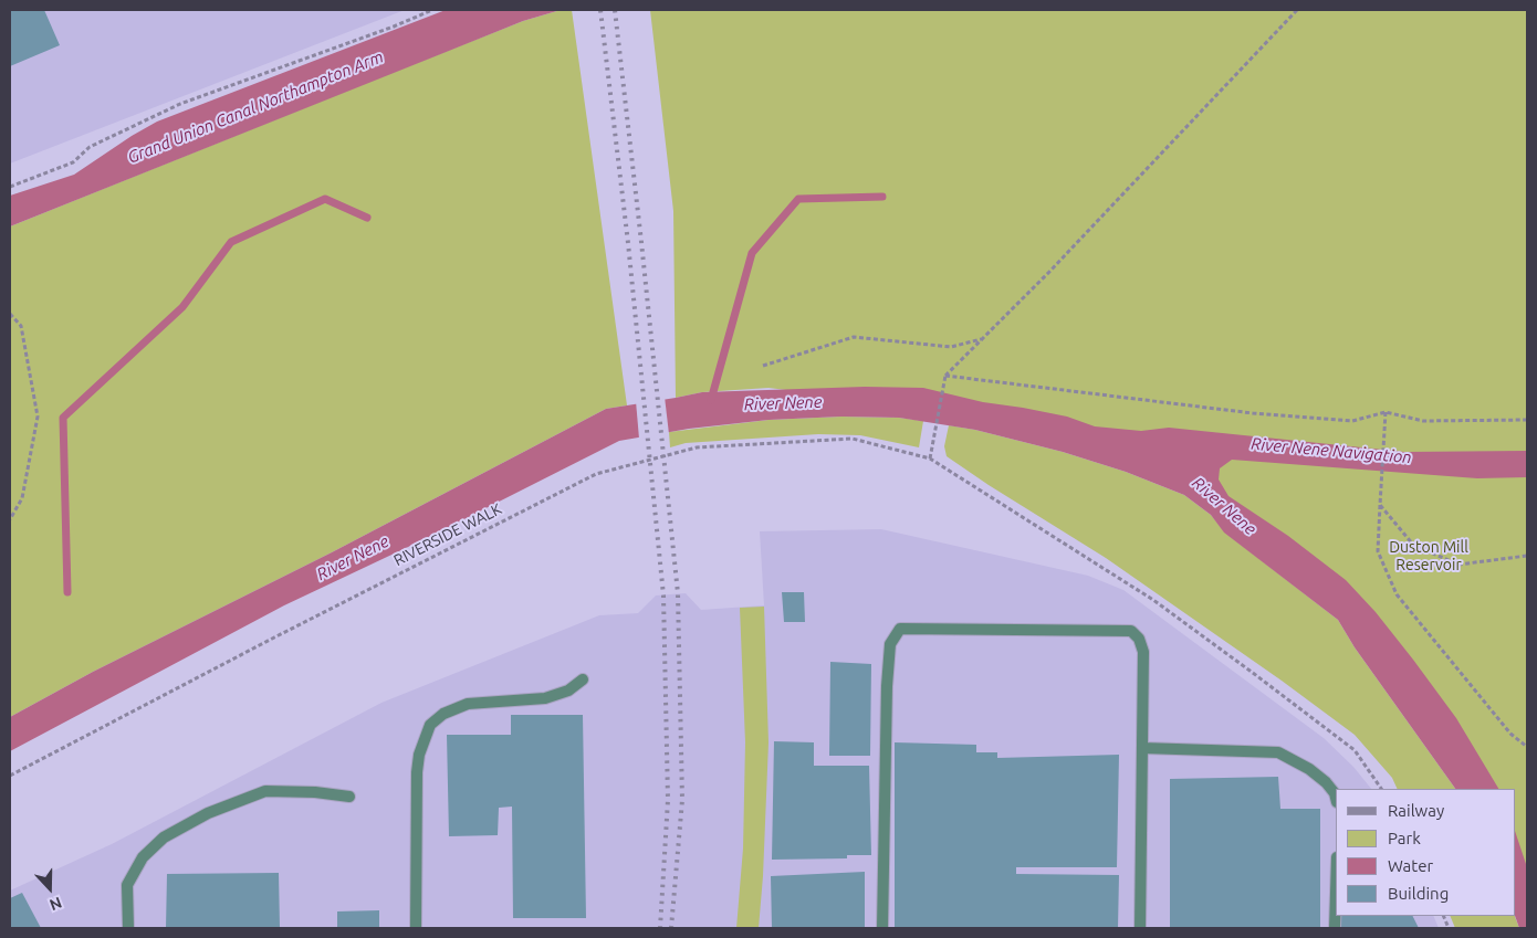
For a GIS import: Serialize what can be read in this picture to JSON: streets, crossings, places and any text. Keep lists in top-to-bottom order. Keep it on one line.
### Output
{"streets":{"path":["RIVERSIDE WALK"]},"water":["Grand Union Canal Northampton Arm","River Nene","River Nene Navigation"],"parks":["Duston Mill Reservoir"],"legend":["Railway","Park","Water","Building"],"north":"bottom"}
